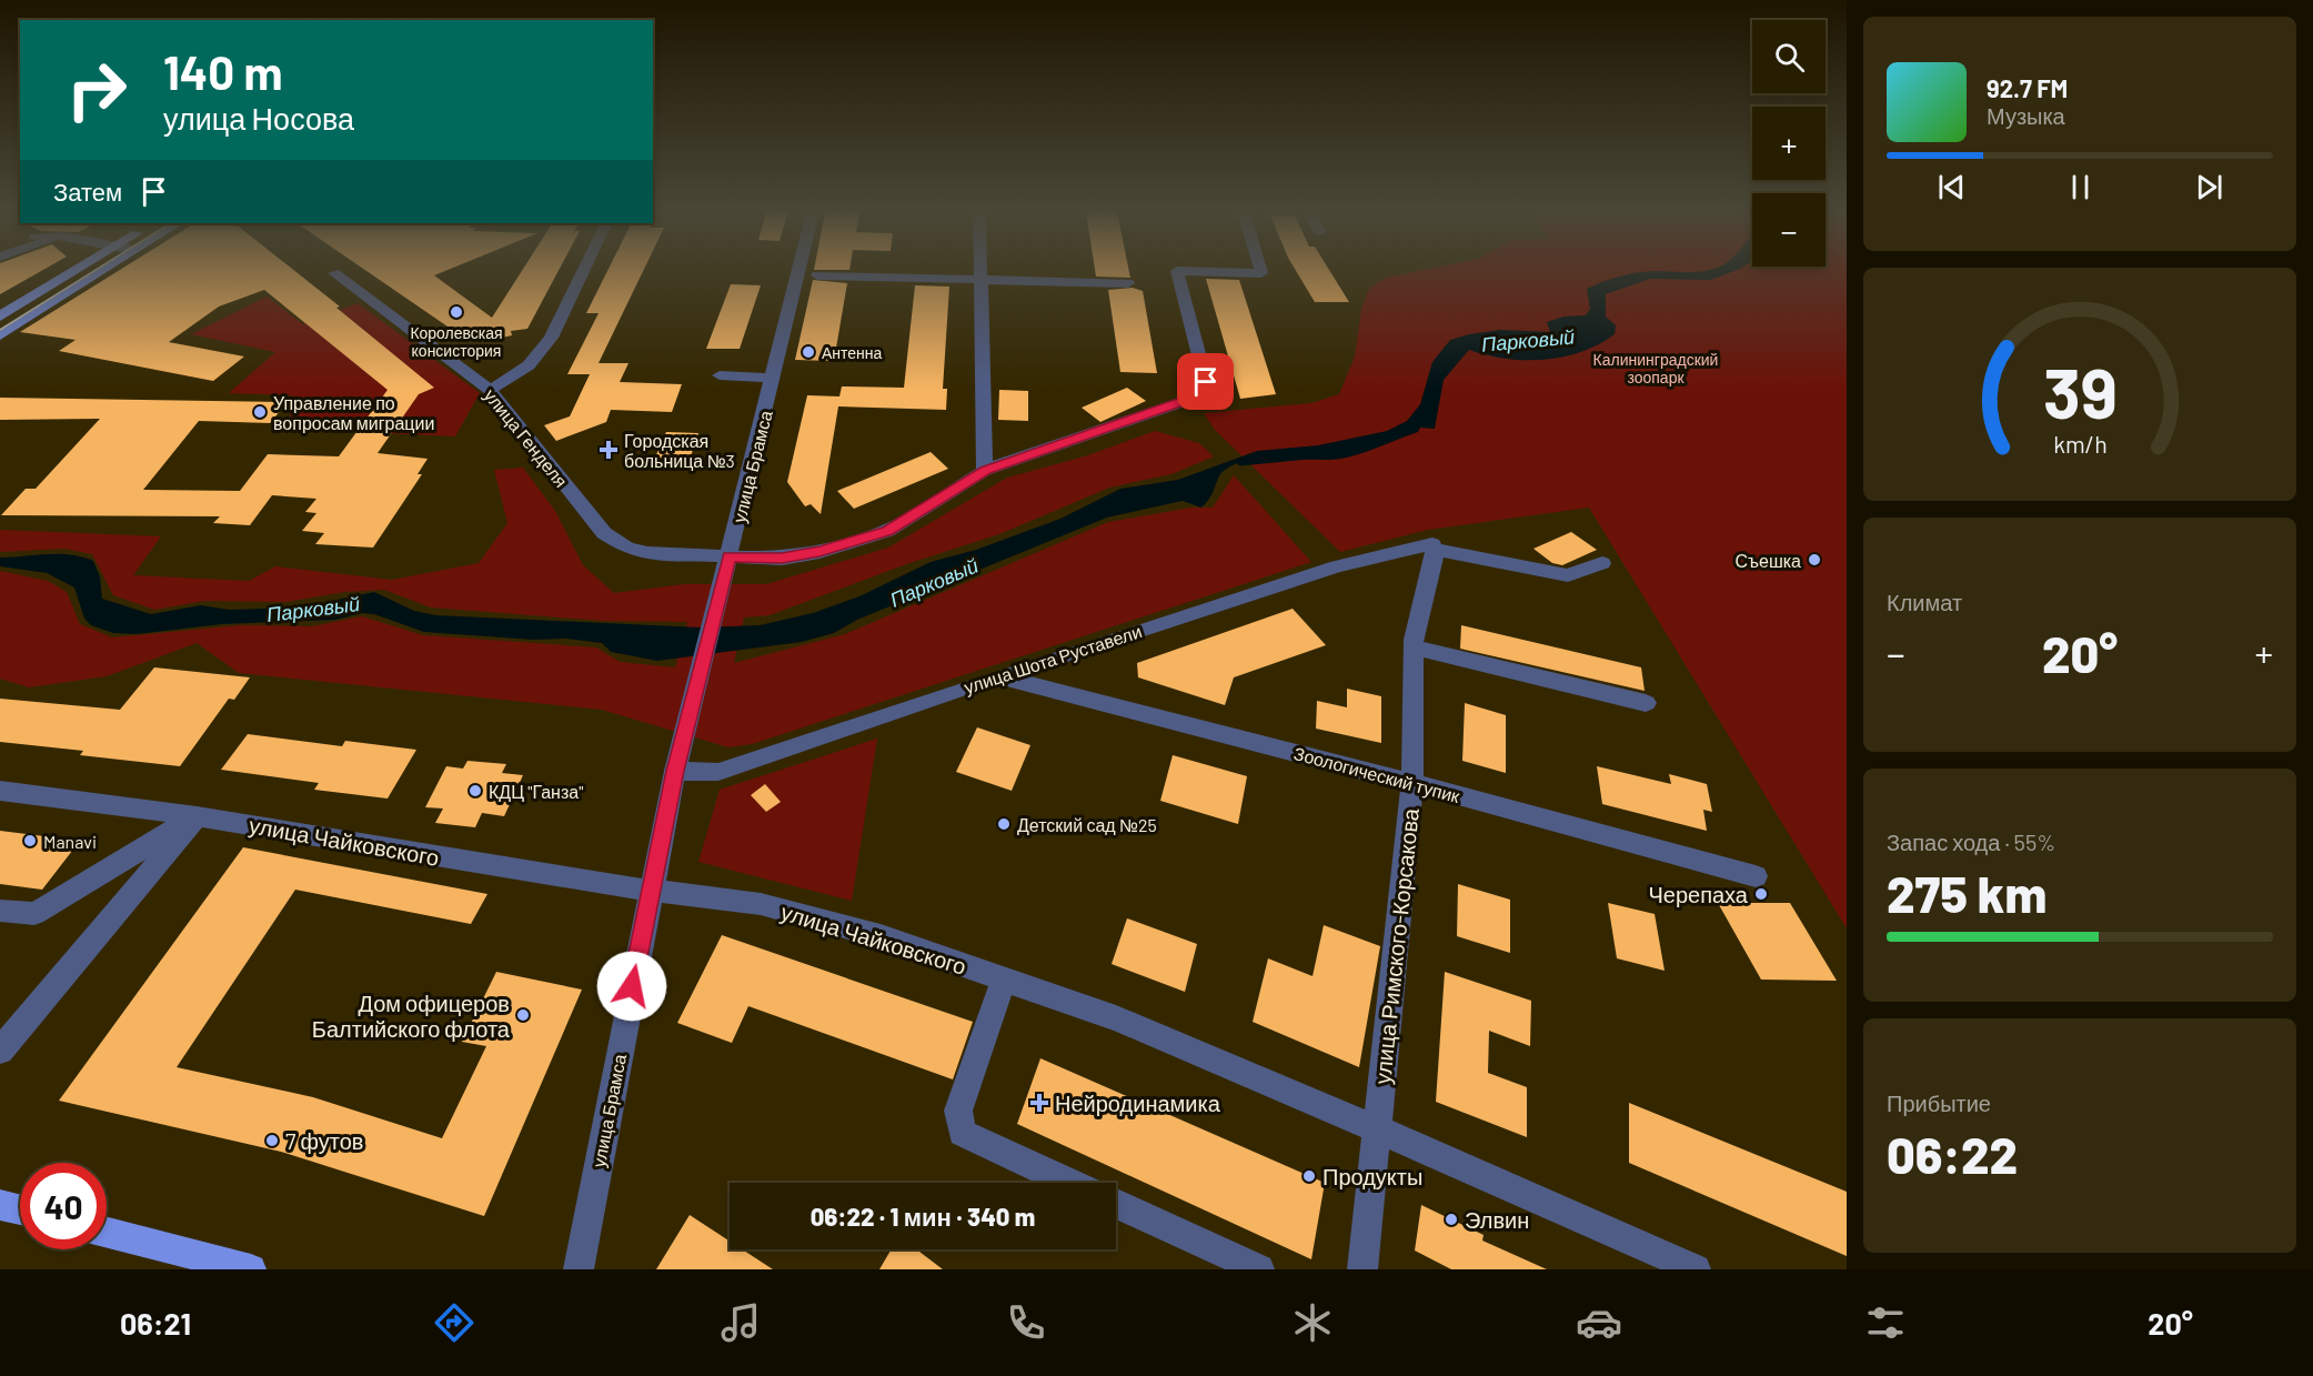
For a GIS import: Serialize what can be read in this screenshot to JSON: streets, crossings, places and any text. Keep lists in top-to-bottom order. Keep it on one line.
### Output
{"streets":{"street":["улица Генделя","улица Брамса","улица Шота Руставели","Зоологический тупик","улица Чайковского","улица Римского-Корсакова"]},"crossings":[["улица Генделя","улица Брамса"],["улица Брамса","улица Шота Руставели"],["улица Брамса","улица Чайковского"],["улица Шота Руставели","Зоологический тупик"],["улица Шота Руставели","улица Римского-Корсакова"],["Зоологический тупик","улица Римского-Корсакова"],["улица Чайковского","улица Римского-Корсакова"]],"water":["Парковый"],"parks":["Калининградский зоопарк"],"places":{"other":["Королевская консистория","Антенна","Управление по вопросам миграции","Съешка","КДЦ \"Ганза\"","Детский сад №25","Manavi","Черепаха","Дом офицеров Балтийского флота","7 футов","Продукты","Элвин"],"health":["Городская больница №3","Нейродинамика"]},"page":{"map_buttons":["+","−"],"turn":["140 m","улица Носова"],"song":["92.7 FM","Музыка"],"then":"Затем","tile":["Климат",["Запас хода · 55%","275 km"],["Прибытие","06:22"]],"heat":["−","20°","+"],"limit":"40","trip":"06:22 · 1 мин · 340 m","tabs":["06:21","20°"],"gauge":["39","km/h"]}}
